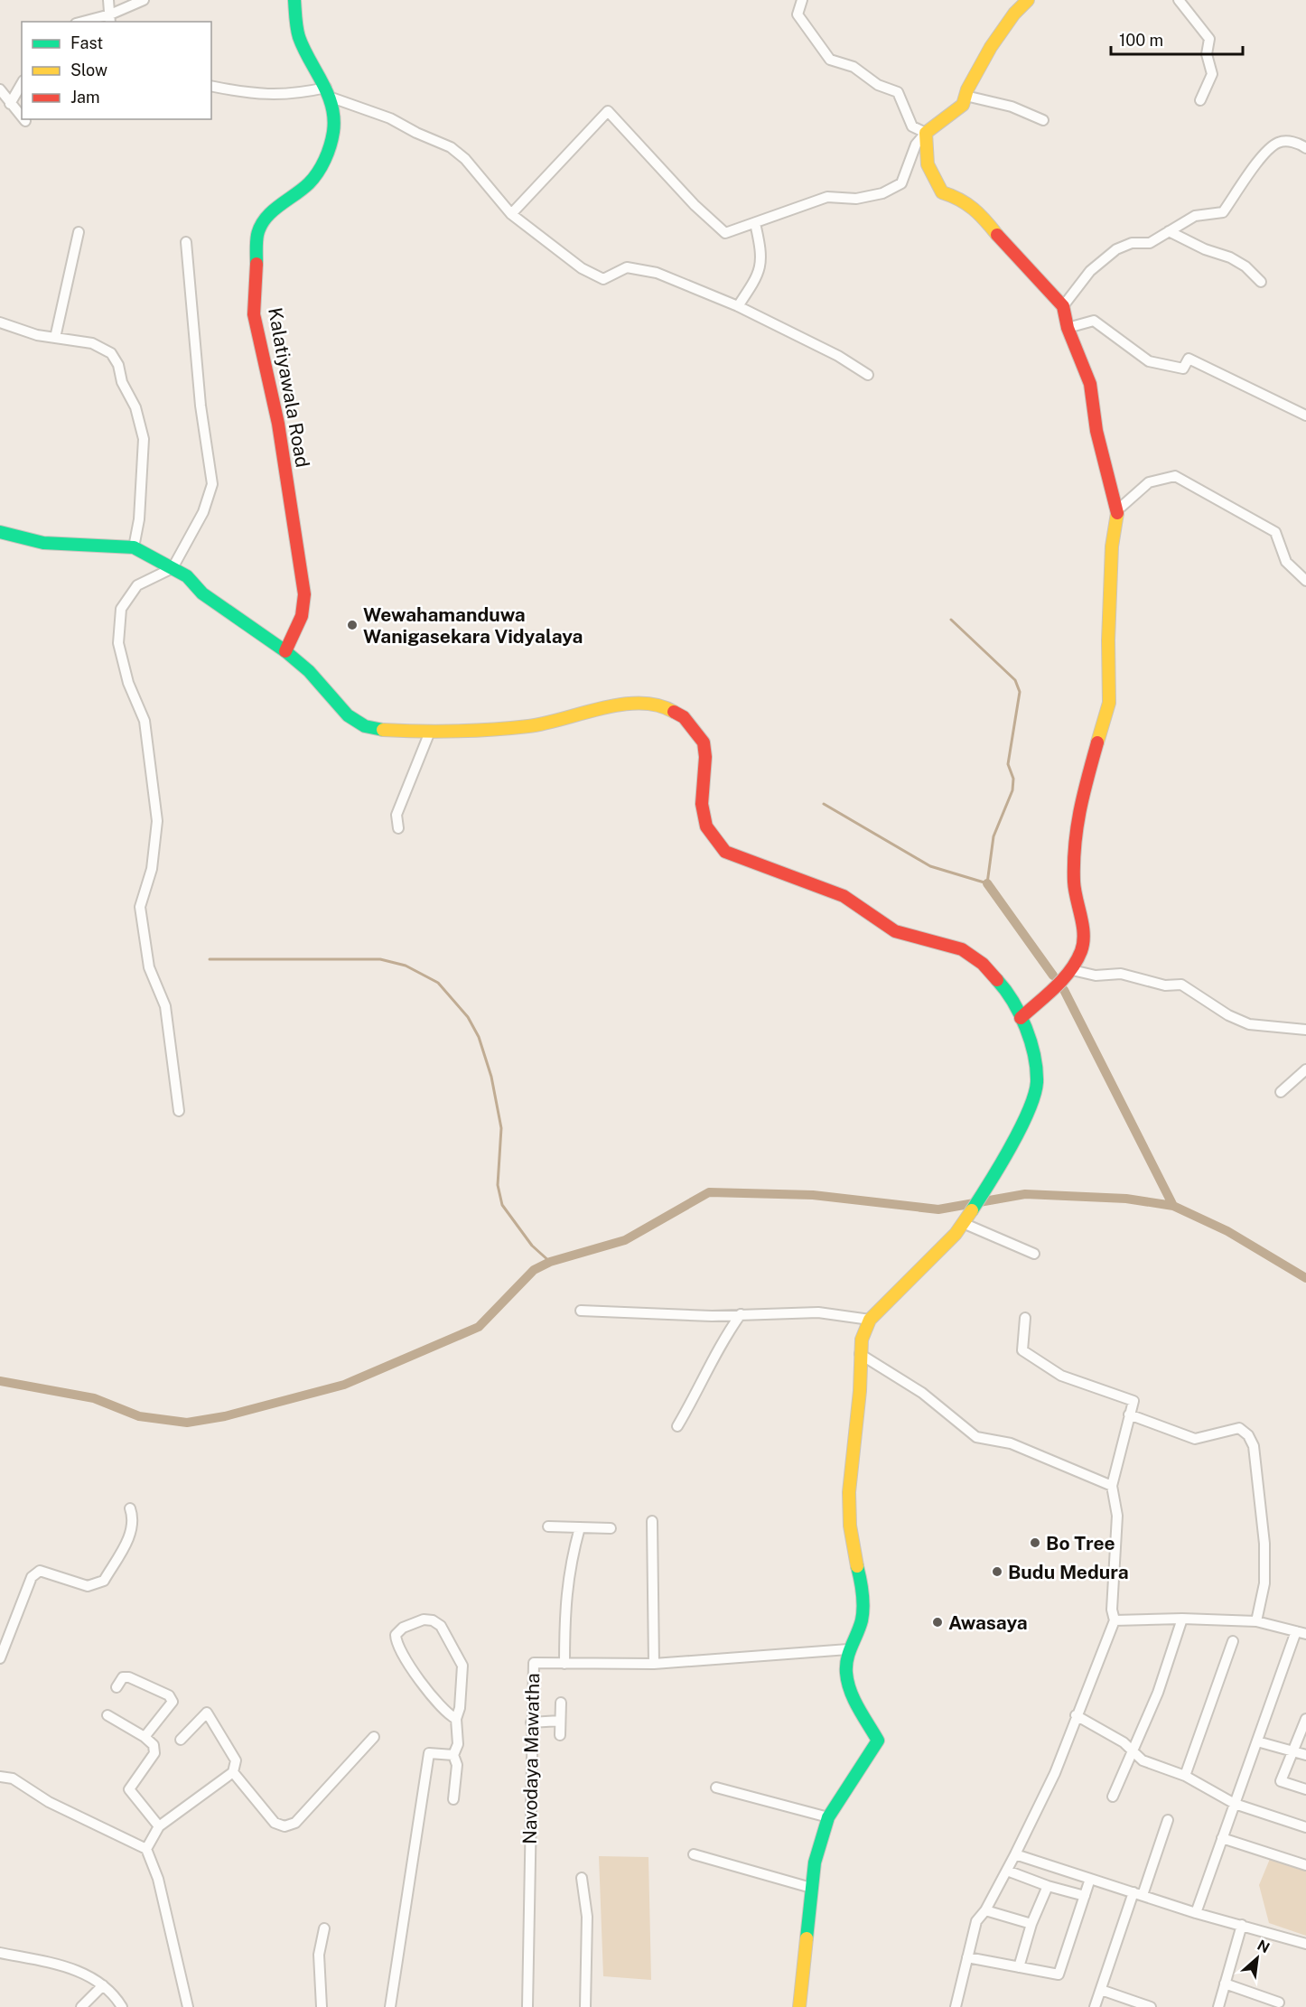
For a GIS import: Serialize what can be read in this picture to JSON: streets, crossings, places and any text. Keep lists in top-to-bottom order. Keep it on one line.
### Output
{"streets":{"street":["Kalatiyawala Road","Navodaya Mawatha"]},"places":["Wewahamanduwa Wanigasekara Vidyalaya","Bo Tree","Budu Medura","Awasaya"],"legend":["Fast","Slow","Jam"],"scale_bar":"100 m","north":"top right"}
